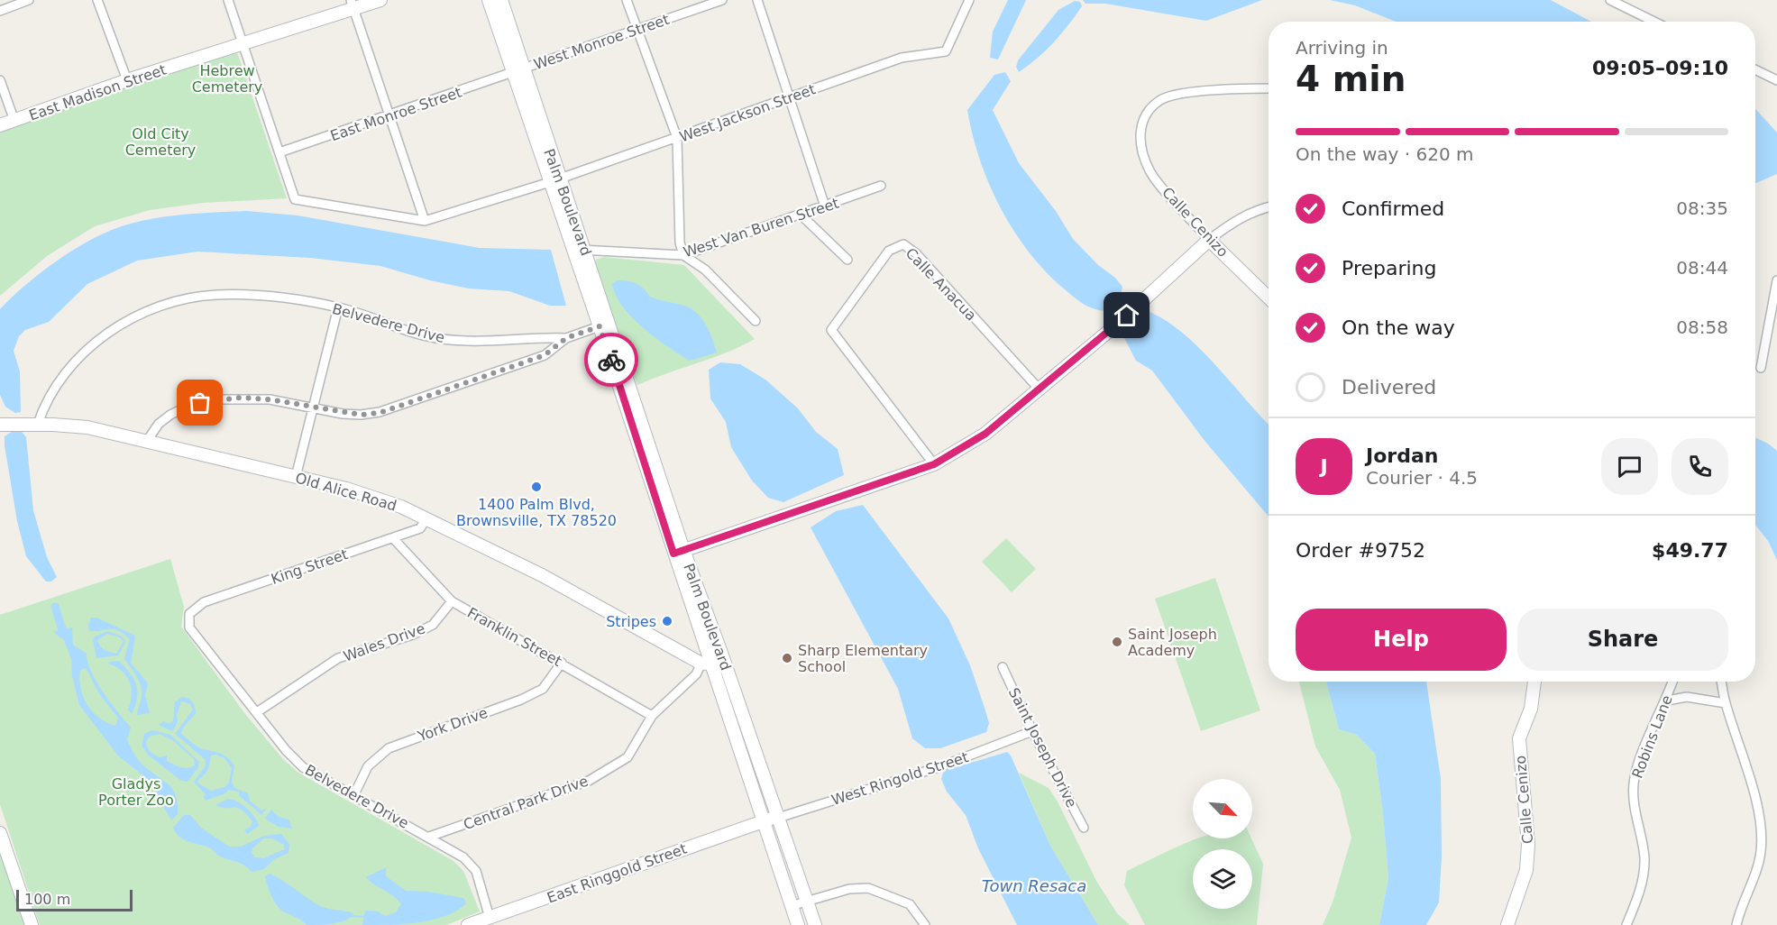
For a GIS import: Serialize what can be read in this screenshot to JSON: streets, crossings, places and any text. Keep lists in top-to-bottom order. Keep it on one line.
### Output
{"streets":{"main road":["East Madison Street","Palm Boulevard","Calle Cenizo","Old Alice Road","West Ringold Street","East Ringgold Street"],"street":["West Monroe Street","West Jackson Street","East Monroe Street","West Van Buren Street","Calle Anacua","Belvedere Drive","King Street","Franklin Street","Wales Drive","York Drive","Robins Lane","Saint Joseph Drive","Central Park Drive"]},"crossings":[["West Monroe Street","East Monroe Street"],["West Monroe Street","Palm Boulevard"],["West Jackson Street","Palm Boulevard"],["East Monroe Street","Palm Boulevard"],["Palm Boulevard","West Van Buren Street"],["Palm Boulevard","Old Alice Road"],["Palm Boulevard","West Ringold Street"],["Palm Boulevard","Central Park Drive"],["Palm Boulevard","East Ringgold Street"],["Belvedere Drive","Old Alice Road"],["Belvedere Drive","King Street"],["Belvedere Drive","Wales Drive"],["Belvedere Drive","York Drive"],["Belvedere Drive","Central Park Drive"],["Belvedere Drive","East Ringgold Street"],["Old Alice Road","King Street"],["Old Alice Road","Central Park Drive"],["King Street","Franklin Street"],["Franklin Street","Wales Drive"],["Franklin Street","York Drive"],["Franklin Street","Central Park Drive"],["Saint Joseph Drive","West Ringold Street"],["West Ringold Street","East Ringgold Street"]],"water":["Town Resaca"],"parks":["Hebrew Cemetery","Old City Cemetery","Gladys Porter Zoo"],"places":["1400 Palm Blvd, Brownsville, TX 78520","Stripes","Saint Joseph Academy","Sharp Elementary School"],"scale_bar":"100 m","north":"bottom right","page":{"heading":["4 min","Arriving in","09:05–09:10"],"panel":["Jordan","Courier · 4.5","Order #9752","$49.77"],"bar":"On the way · 620 m","list":[["Confirmed","08:35"],["Preparing","08:44"],["On the way","08:58"],"Delivered"],"round":"J","buttons":["Help","Share"],"scale":"100 m"}}
